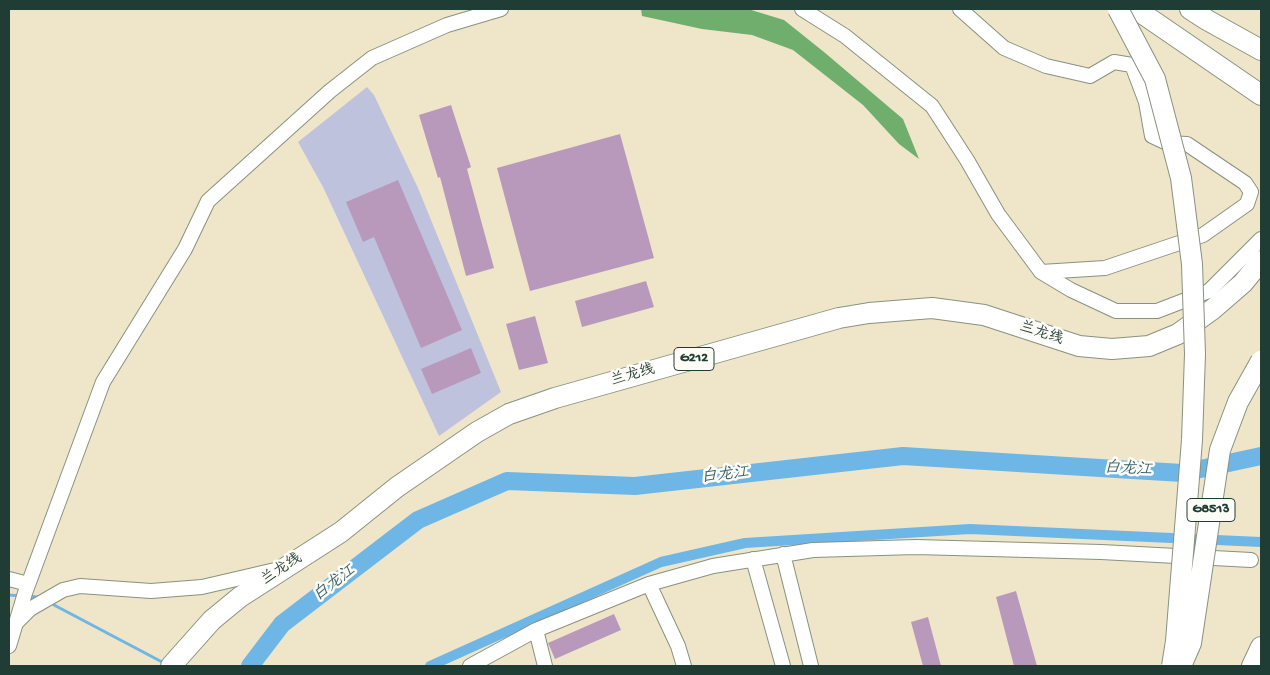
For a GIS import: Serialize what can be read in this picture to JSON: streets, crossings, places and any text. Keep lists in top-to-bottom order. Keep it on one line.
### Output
{"streets":{"highway":["兰龙线","G212","G8513"]},"water":["白龙江"]}
